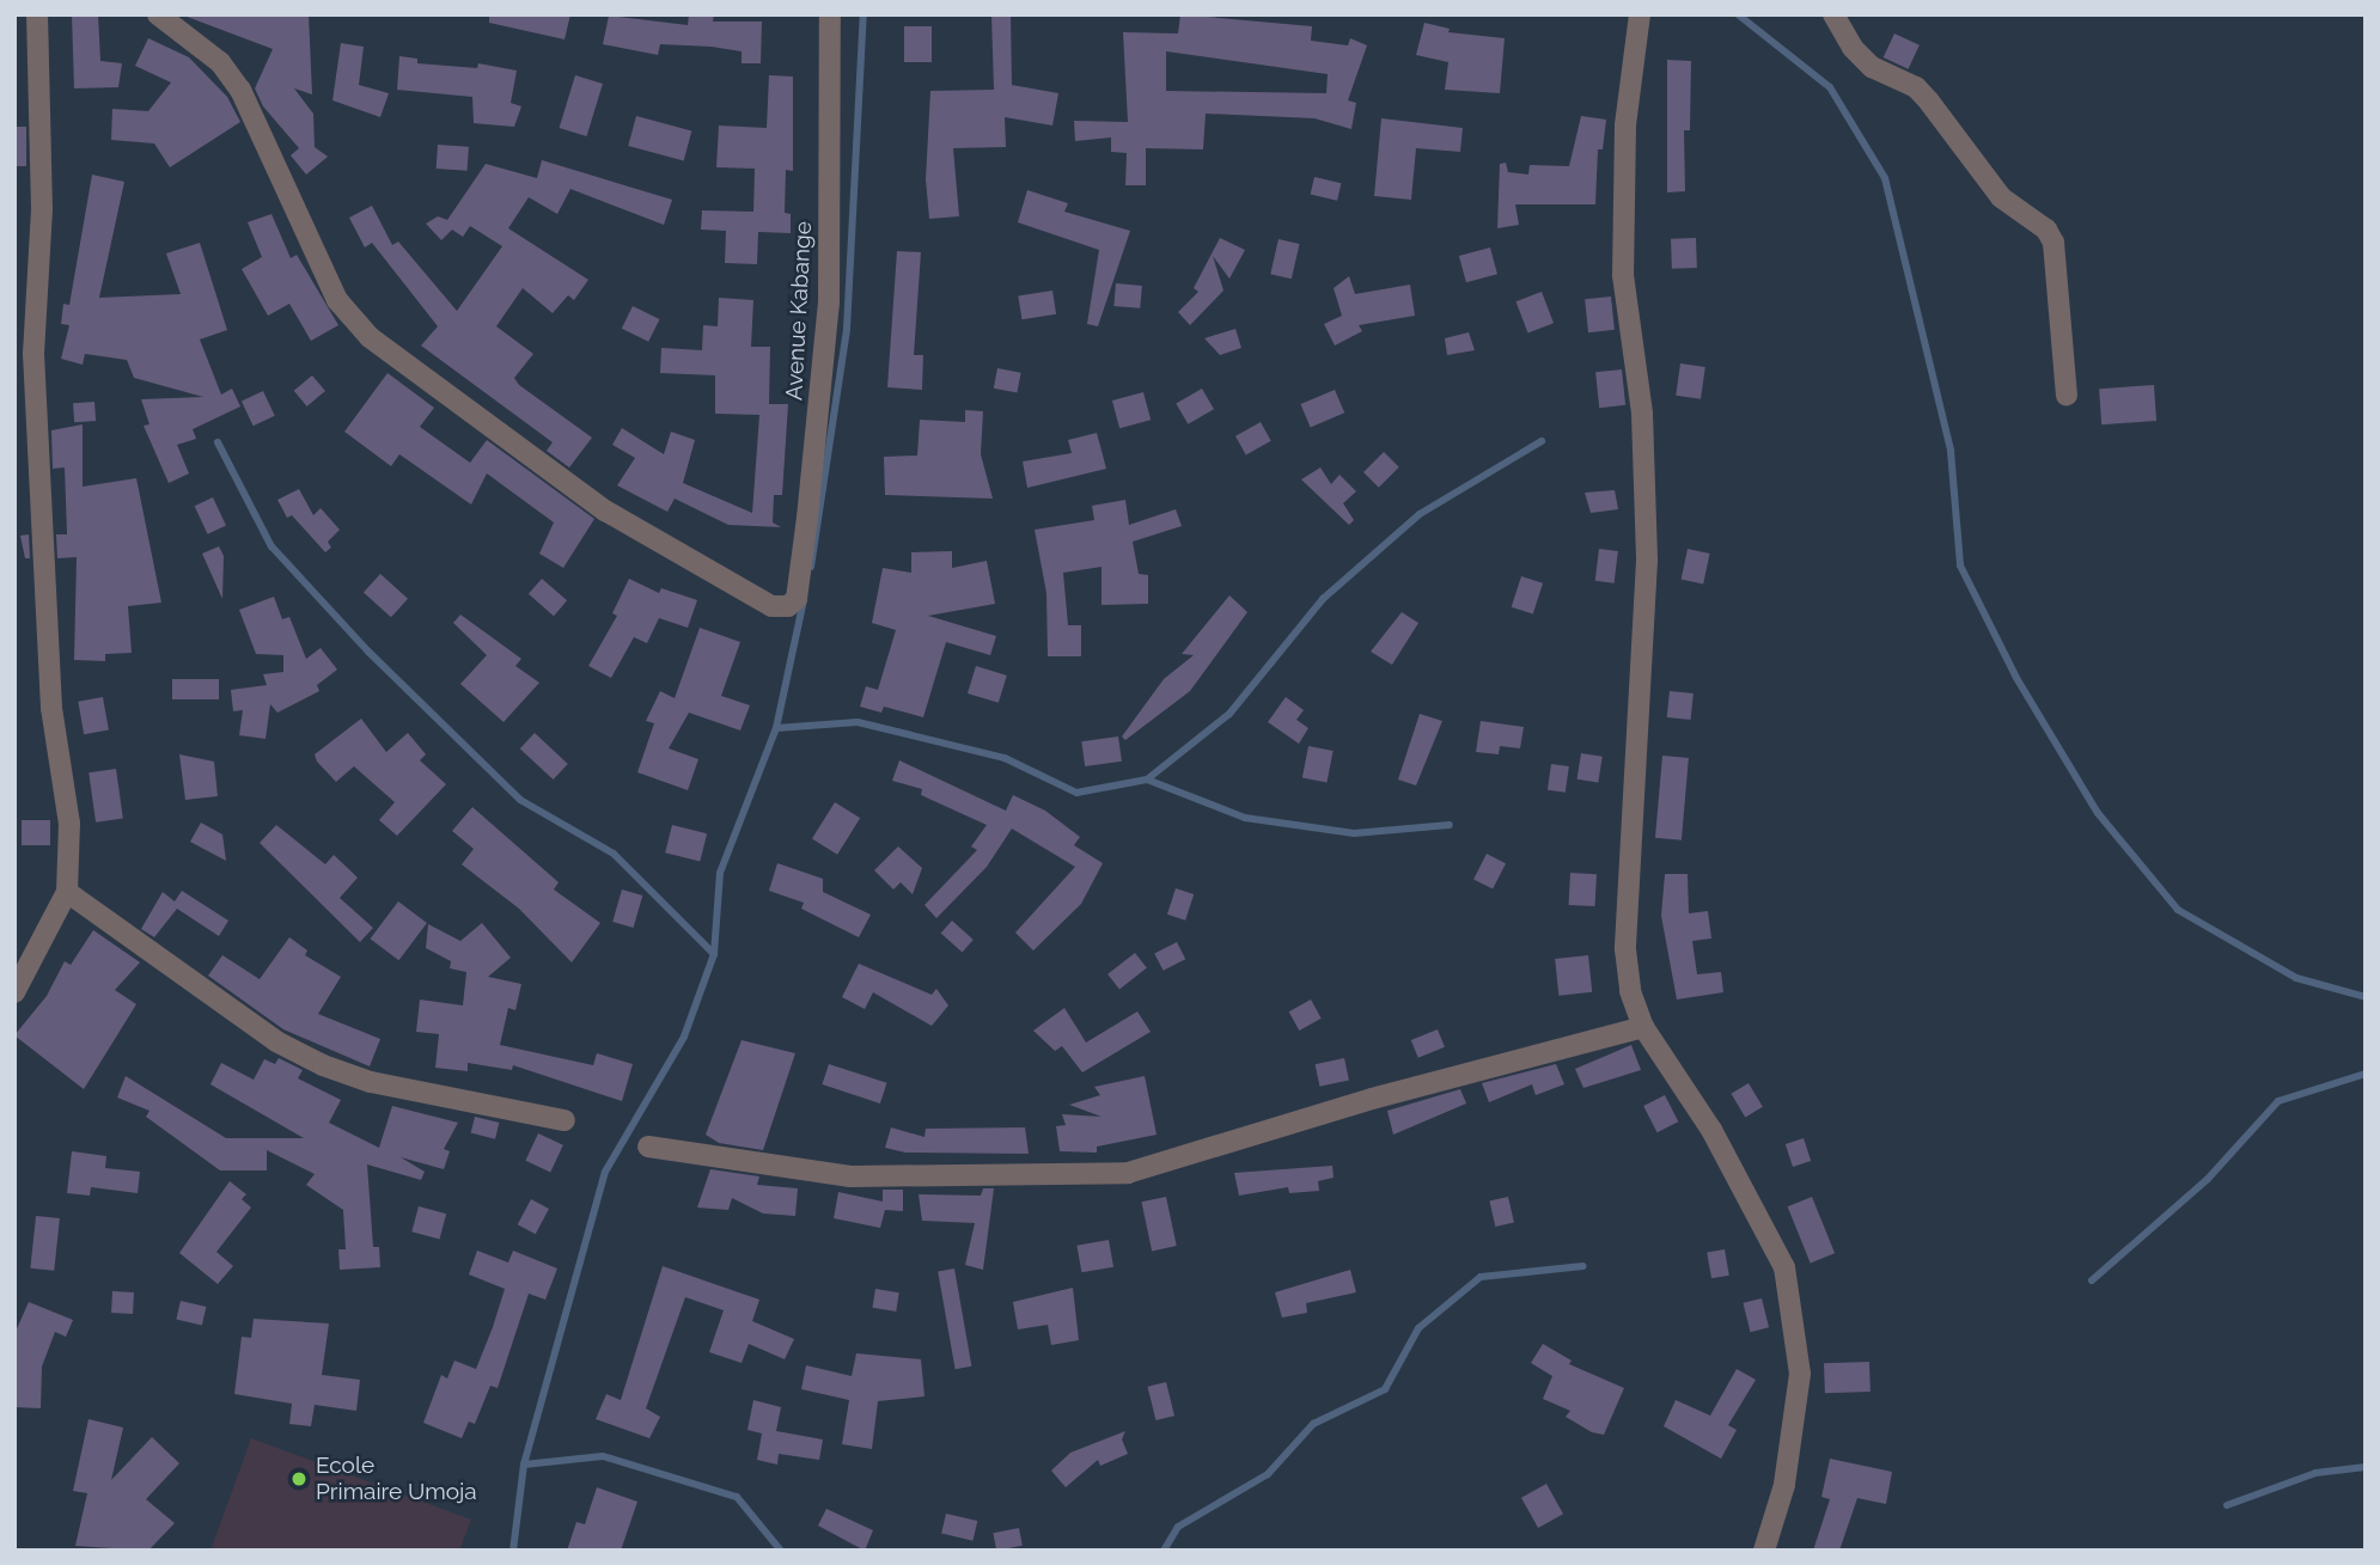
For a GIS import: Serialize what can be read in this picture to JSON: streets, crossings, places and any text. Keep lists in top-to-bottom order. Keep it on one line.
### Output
{"streets":{"street":["Avenue Kabange"]},"places":["Ecole Primaire Umoja"]}
